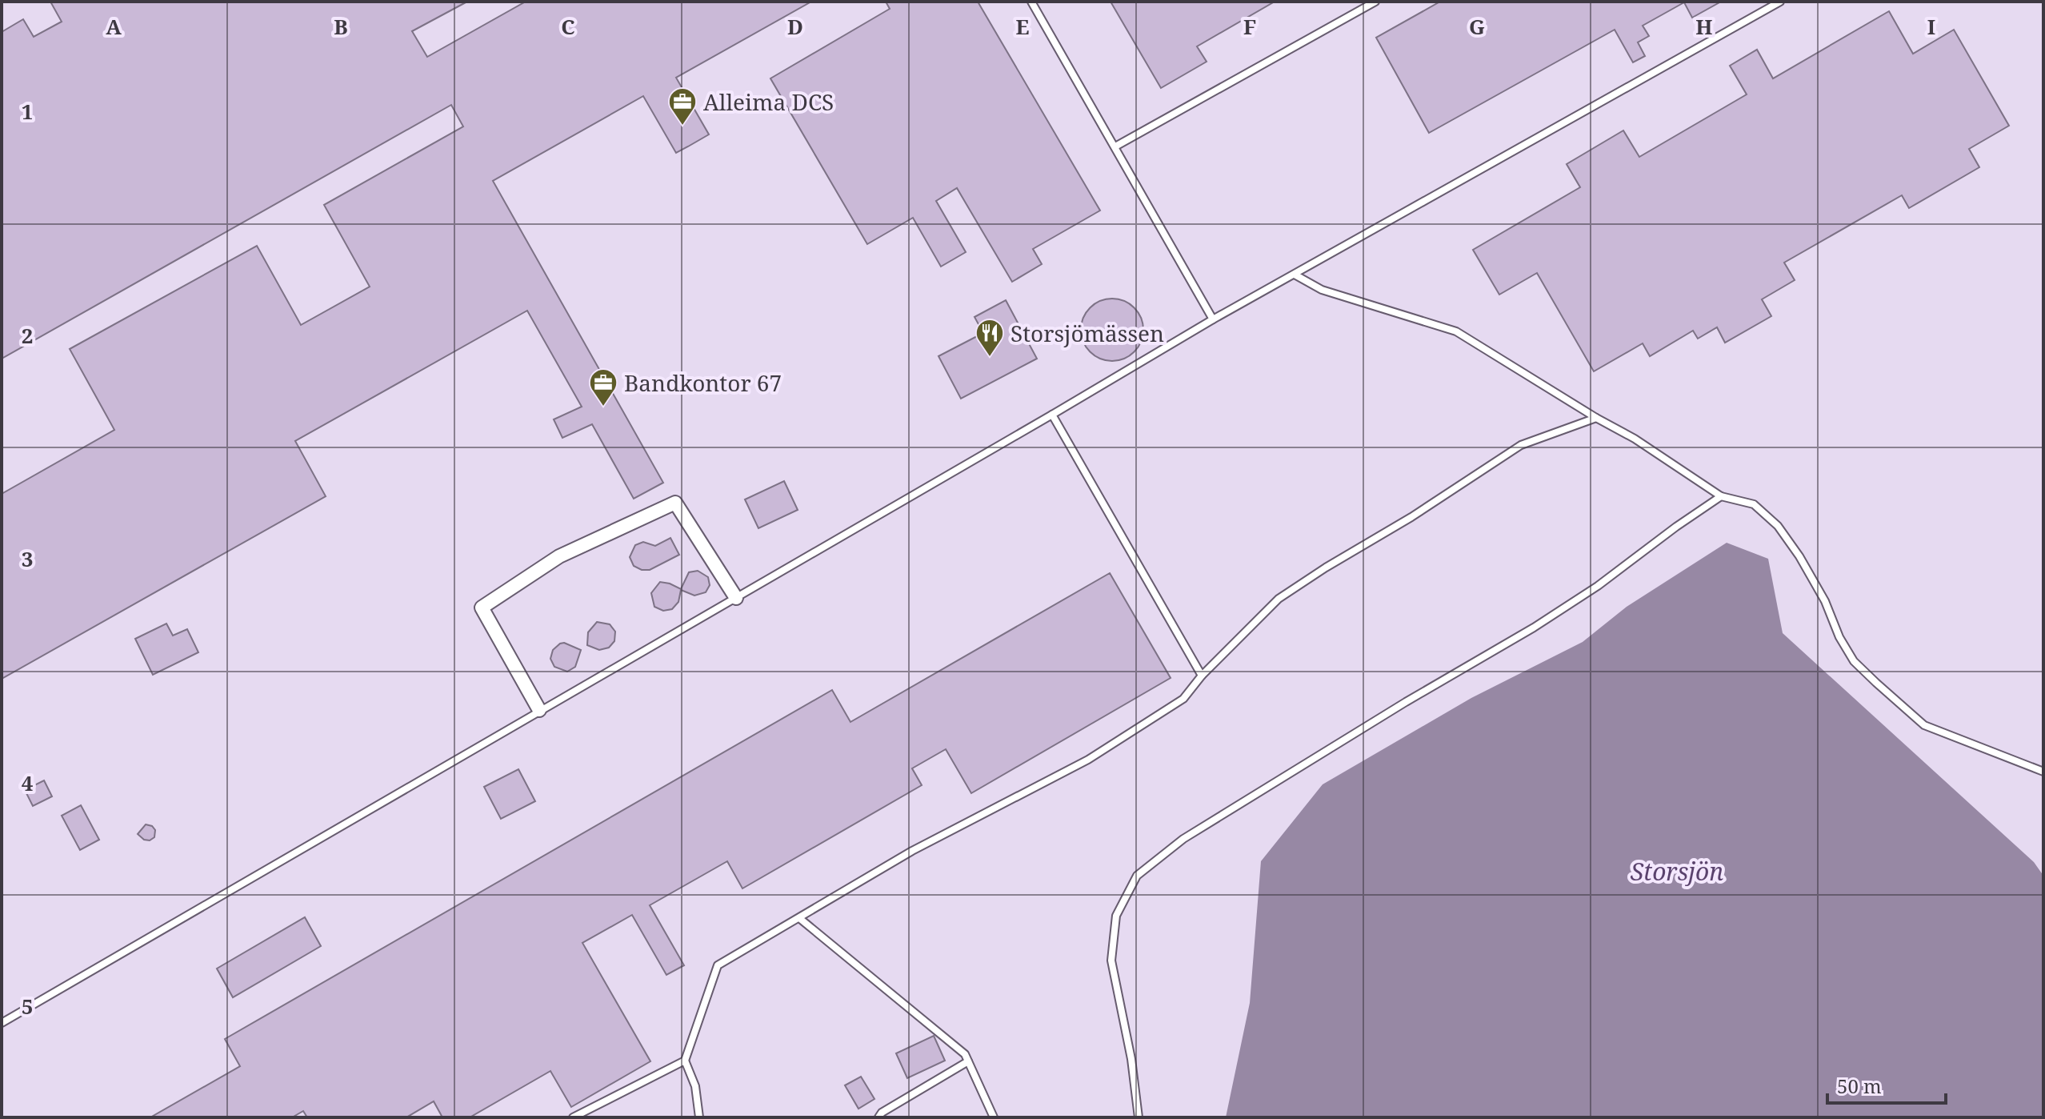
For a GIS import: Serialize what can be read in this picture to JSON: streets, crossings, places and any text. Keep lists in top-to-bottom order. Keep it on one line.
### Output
{"water":["Storsjön"],"places":{"office":["Alleima DCS","Bandkontor 67"],"restaurant":["Storsjömässen"]},"scale_bar":"50 m","grid":{"columns":["A","B","C","D","E","F","G","H","I"],"rows":["1","2","3","4","5"]}}
